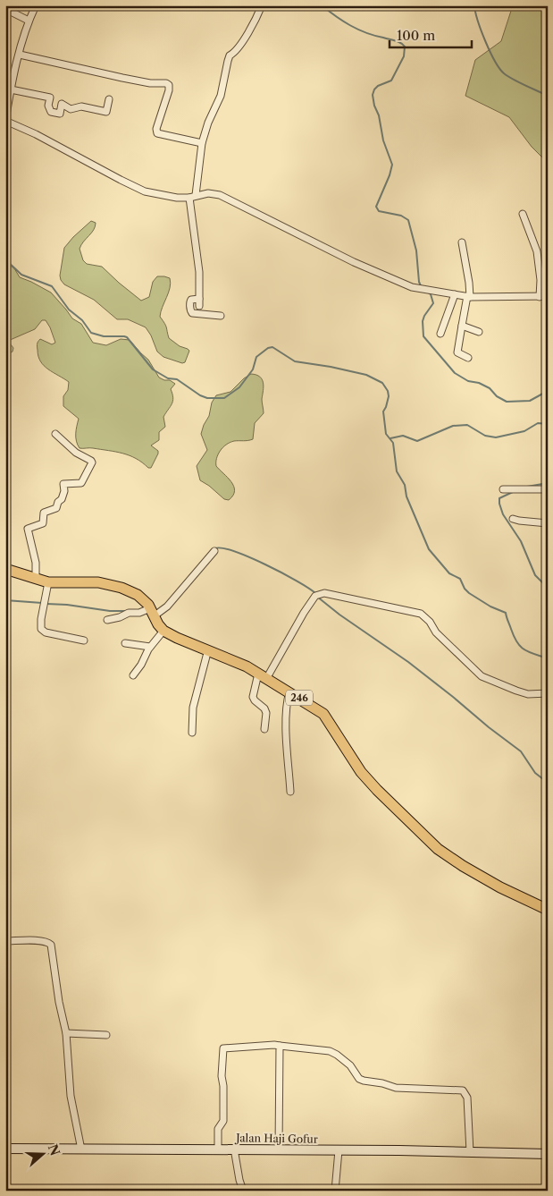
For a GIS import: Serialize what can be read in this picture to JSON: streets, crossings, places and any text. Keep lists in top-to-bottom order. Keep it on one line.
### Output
{"streets":{"main road":["246"],"street":["Jalan Haji Gofur"]},"scale_bar":"100 m","north":"right"}
